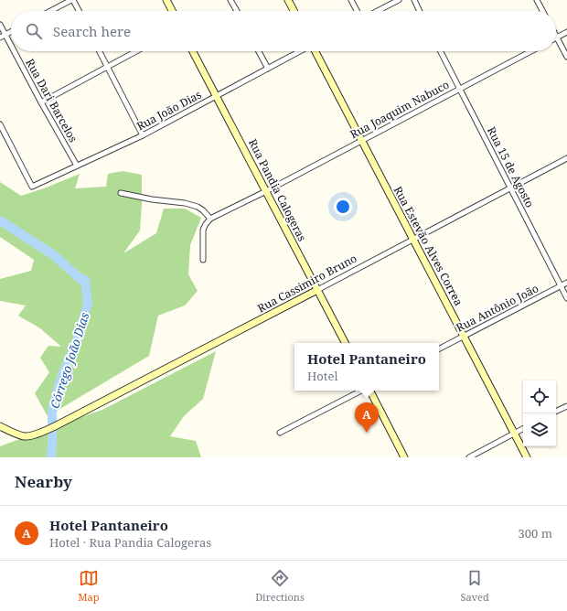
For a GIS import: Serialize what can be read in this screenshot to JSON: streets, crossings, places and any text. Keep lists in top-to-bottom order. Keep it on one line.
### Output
{"streets":{"main road":["Rua Pandia Calogeras","Rua Estevão Alves Correa","Rua Cassimiro Bruno"],"street":["Rua Dari Barcelos","Rua Joaquim Nabuco","Rua João Dias","Rua 15 de Agosto","Rua Antônio João"]},"crossings":[["Rua Dari Barcelos","Rua João Dias"],["Rua Joaquim Nabuco","Rua 15 de Agosto"],["Rua Joaquim Nabuco","Rua Pandia Calogeras"],["Rua Joaquim Nabuco","Rua Estevão Alves Correa"],["Rua João Dias","Rua Pandia Calogeras"],["Rua 15 de Agosto","Rua Cassimiro Bruno"],["Rua 15 de Agosto","Rua Antônio João"],["Rua Pandia Calogeras","Rua Cassimiro Bruno"],["Rua Estevão Alves Correa","Rua Cassimiro Bruno"],["Rua Estevão Alves Correa","Rua Antônio João"]],"water":["Córrego João Dias"],"page":{"search":"Search here","popup":["Hotel Pantaneiro","Hotel"],"pins":"A","heading":"Nearby","list":[{"mark":"A","name":"Hotel Pantaneiro","note":"Hotel · Rua Pandia Calogeras","value":"300 m"}],"nav":["Map","Directions","Saved"]}}
